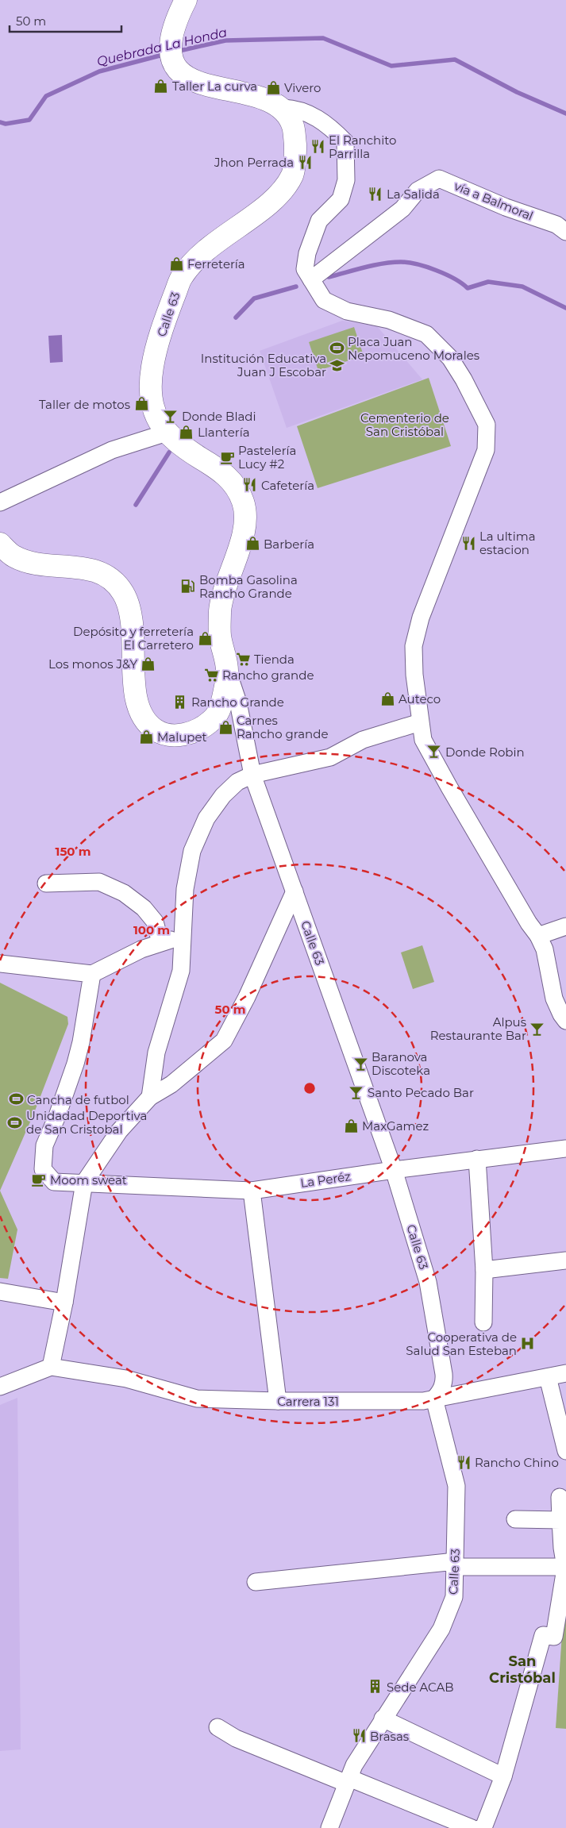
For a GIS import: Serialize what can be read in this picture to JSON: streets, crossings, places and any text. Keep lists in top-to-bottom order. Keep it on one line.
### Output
{"streets":{"main road":["Calle 63"],"street":["vía a Balmoral","La Peréz","Carrera 131"]},"crossings":[["Calle 63","La Peréz"],["Calle 63","Carrera 131"]],"districts":["San Cristóbal"],"water":["Quebrada La Honda"],"parks":["Cementerio de San Cristóbal"],"places":{"shop":["Taller La curva","Vivero","Ferretería","Taller de motos","Llantería","Barbería","Depósito y ferretería El Carretero","Los monos J&Y","Auteco","Carnes Rancho grande","Malupet","MaxGamez"],"restaurant":["El Ranchito Parrilla","Jhon Perrada","La Salida","Cafetería","La ultima estacion","Rancho Chino","Brasas"],"sports":["Placa Juan Nepomuceno Morales","Cancha de futbol","Unidadad Deportiva de San Cristobal"],"school or university":["Institución Educativa Juan J Escobar"],"bar":["Donde Bladi","Donde Robin","Alpus Restaurante Bar","Baranova Discoteka","Santo Pecado Bar"],"cafe":["Pastelería Lucy #2","Moom sweat"],"fuel station":["Bomba Gasolina Rancho Grande"],"supermarket":["Tienda","Rancho grande"],"building":["Rancho Grande","Sede ACAB"],"hospital":["Cooperativa de Salud San Esteban"]},"scale_bar":"50 m","rings":["150 m","100 m","50 m"]}
